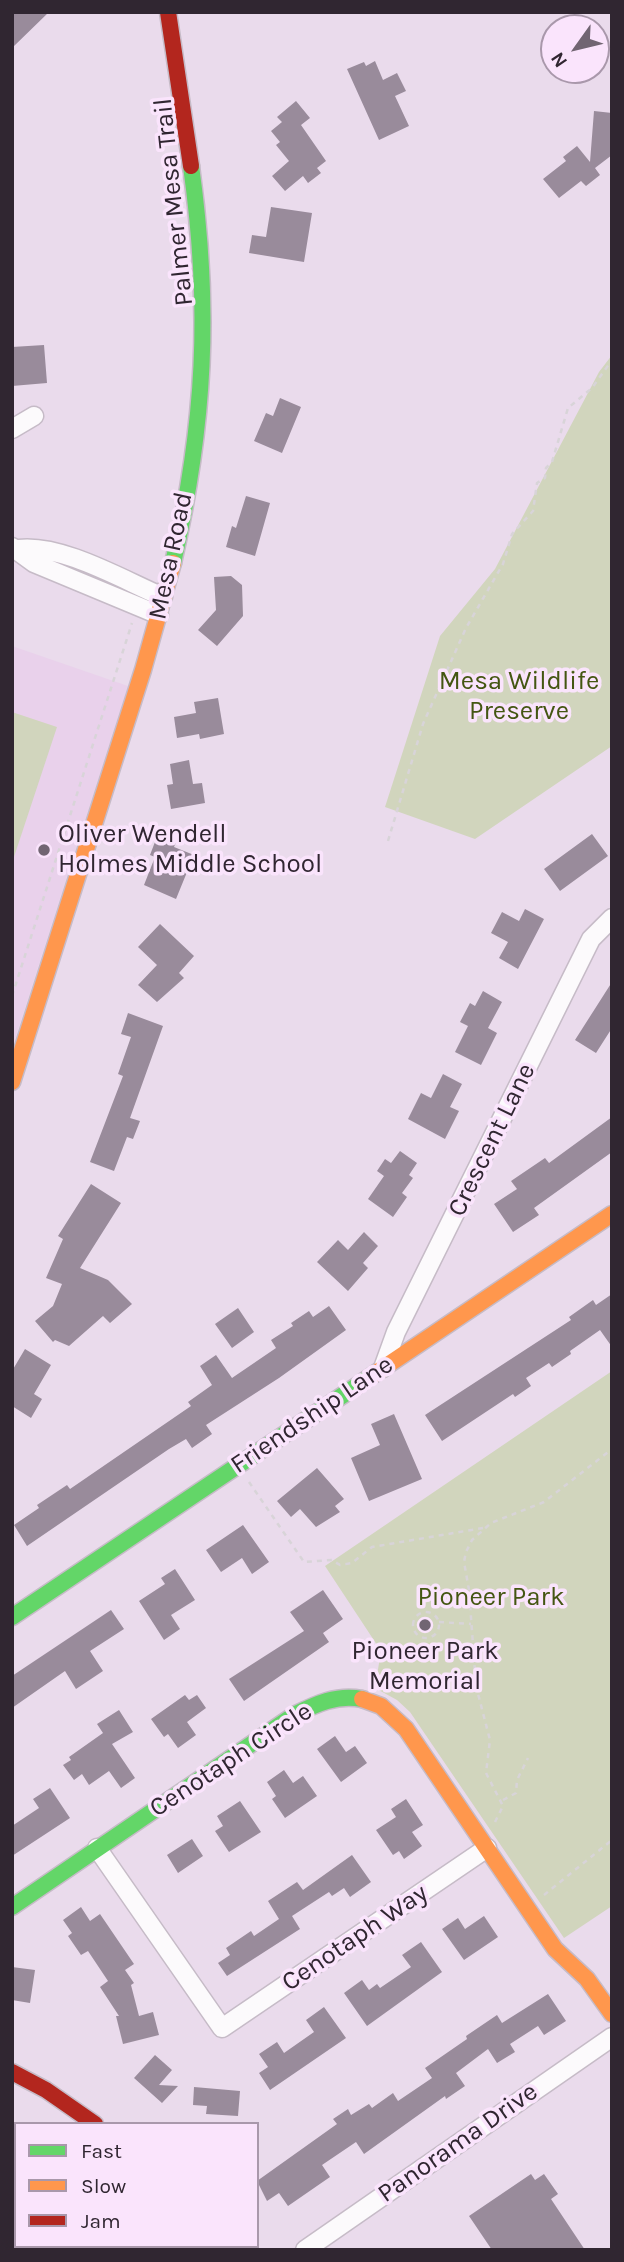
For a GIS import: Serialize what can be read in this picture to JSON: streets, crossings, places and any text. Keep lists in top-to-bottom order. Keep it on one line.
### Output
{"streets":{"street":["Mesa Road","Crescent Lane","Friendship Lane","Cenotaph Circle","Cenotaph Way","Panorama Drive"]},"crossings":[["Crescent Lane","Friendship Lane"],["Cenotaph Circle","Cenotaph Way"]],"parks":["Mesa Wildlife Preserve","Pioneer Park"],"places":["Oliver Wendell Holmes Middle School","Pioneer Park Memorial"],"legend":["Fast","Slow","Jam"],"north":"bottom left"}
